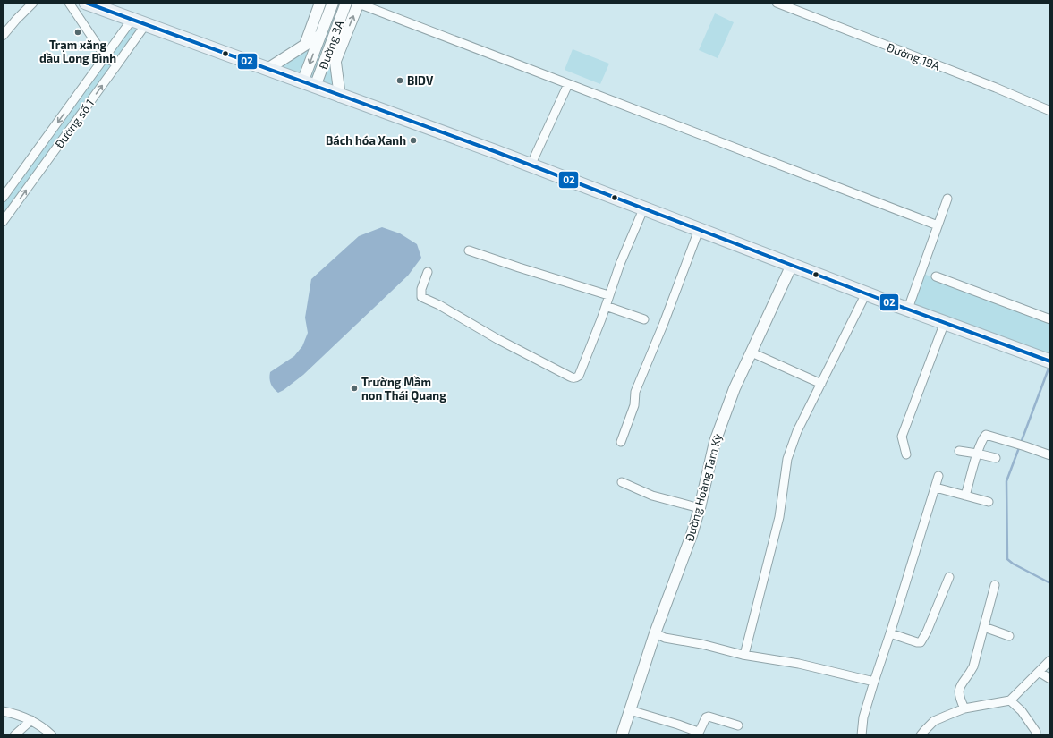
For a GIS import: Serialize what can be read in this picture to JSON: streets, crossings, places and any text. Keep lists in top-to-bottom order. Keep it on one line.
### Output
{"streets":{"street":["Đường 3A","Đường 19A","Đường số 1","Đường Hoàng Tam Kỳ"]},"places":["Trạm xăng dầu Long Bình","BIDV","Bách hóa Xanh","Trường Mầm non Thái Quang"],"lines":["transit line 02"]}
